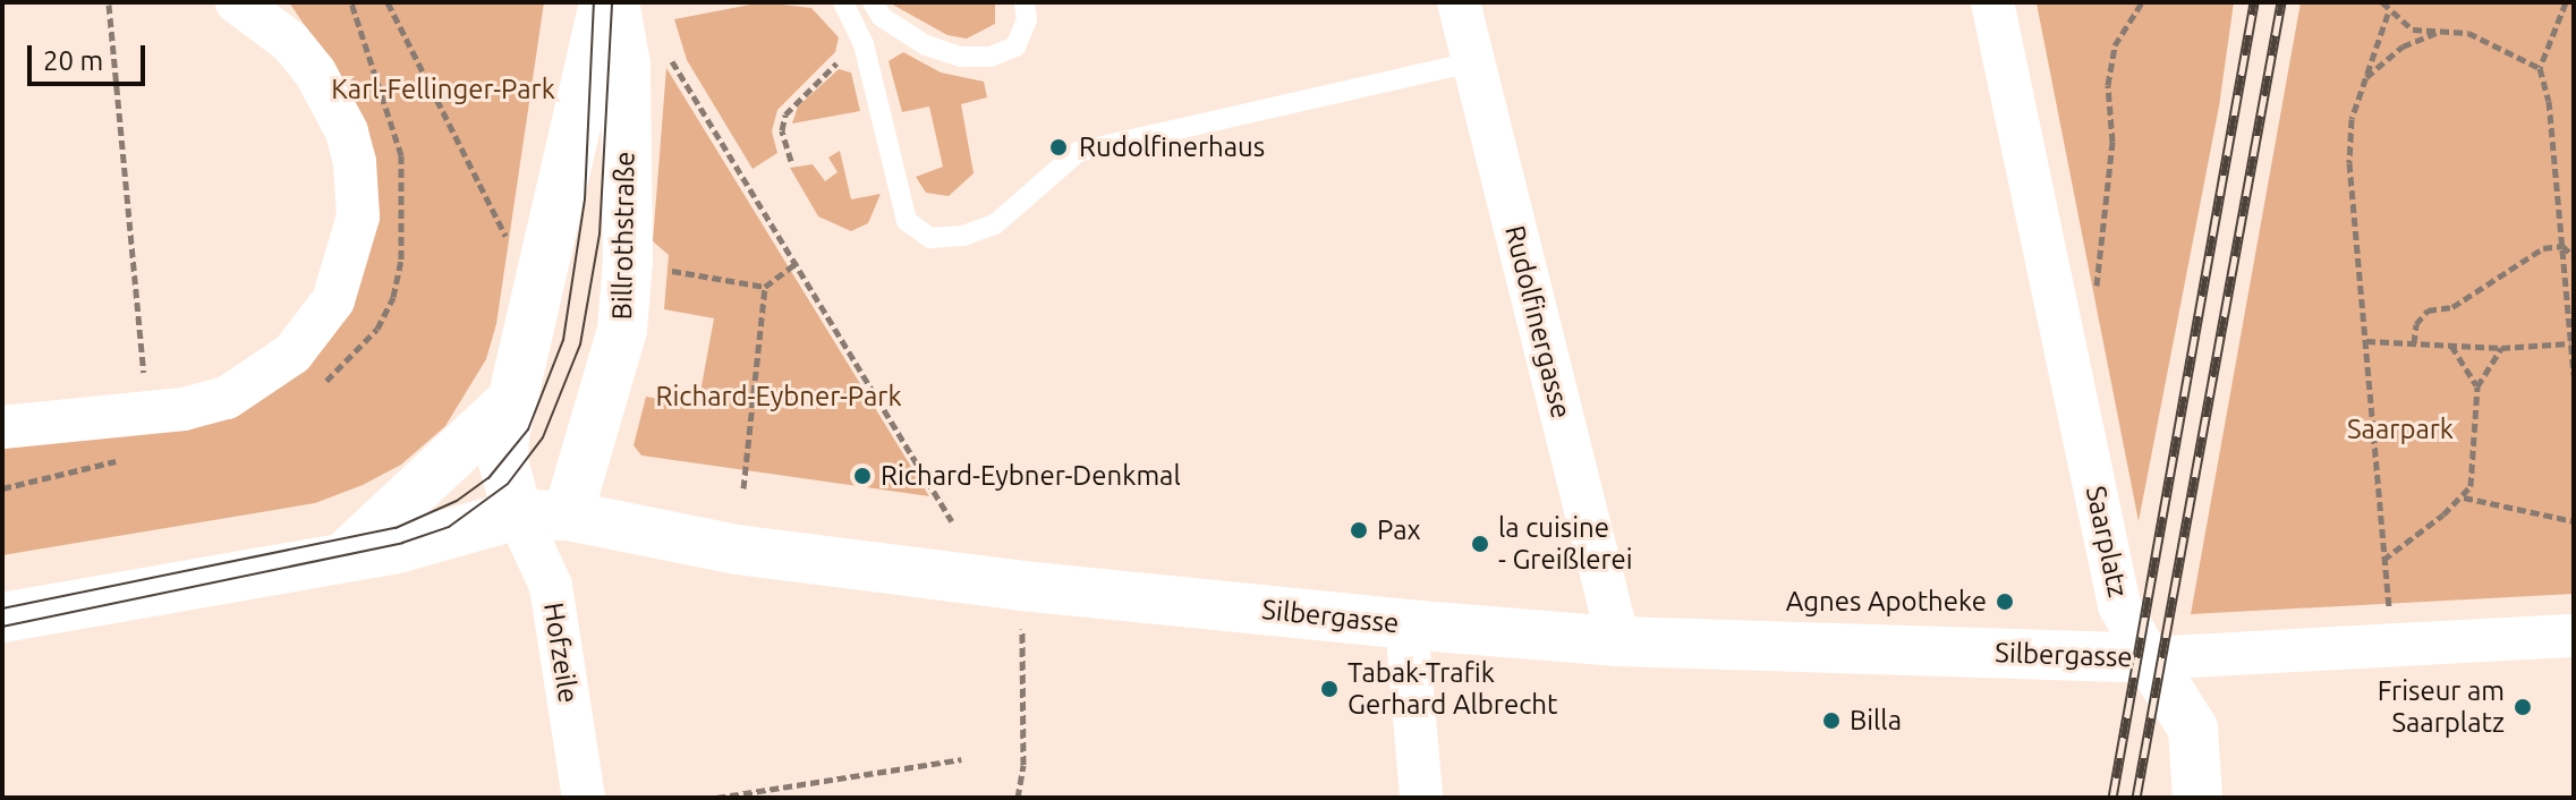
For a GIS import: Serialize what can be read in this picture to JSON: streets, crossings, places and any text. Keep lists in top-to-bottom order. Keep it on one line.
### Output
{"streets":{"main road":["Billrothstraße","Silbergasse"],"street":["Rudolfinergasse","Saarplatz","Hofzeile"]},"crossings":[["Billrothstraße","Silbergasse"],["Billrothstraße","Hofzeile"],["Rudolfinergasse","Silbergasse"],["Saarplatz","Silbergasse"],["Silbergasse","Hofzeile"]],"parks":["Karl-Fellinger-Park","Richard-Eybner-Park","Saarpark"],"places":["Rudolfinerhaus","Richard-Eybner-Denkmal","Pax","la cuisine - Greißlerei","Agnes Apotheke","Tabak-Trafik Gerhard Albrecht","Friseur am Saarplatz","Billa"],"scale_bar":"20 m"}
